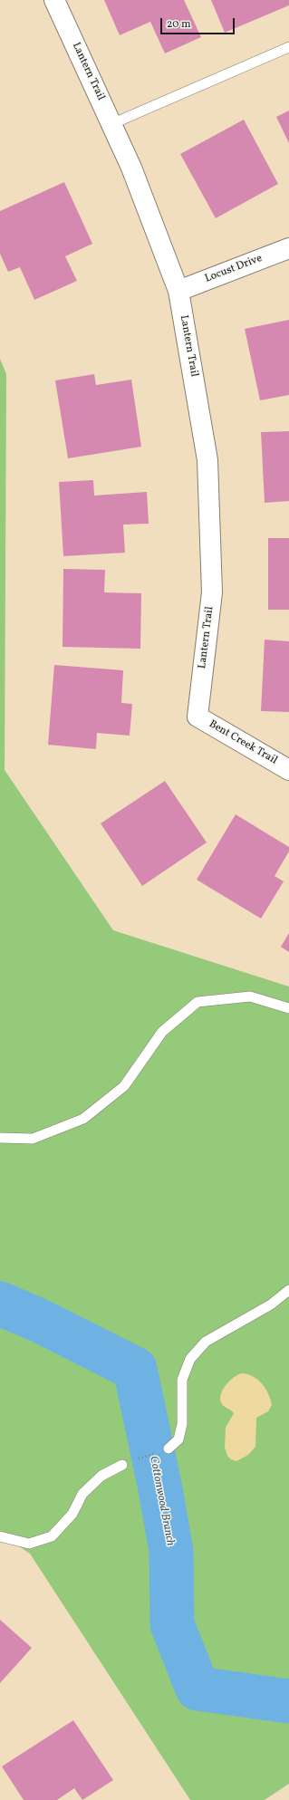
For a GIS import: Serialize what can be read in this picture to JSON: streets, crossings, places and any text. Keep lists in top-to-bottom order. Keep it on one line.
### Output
{"streets":{"street":["Lantern Trail","Locust Drive","Bent Creek Trail"]},"crossings":[["Lantern Trail","Locust Drive"],["Lantern Trail","Bent Creek Trail"]],"water":["Cottonwood Branch"],"scale_bar":"20 m"}
